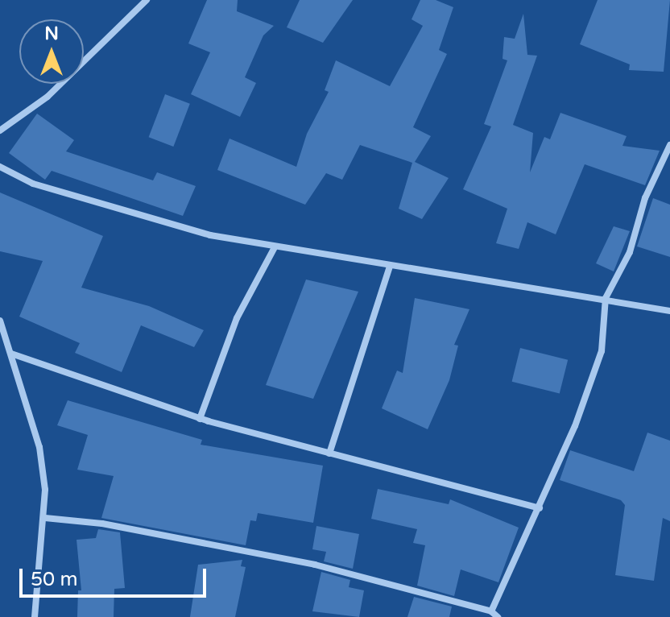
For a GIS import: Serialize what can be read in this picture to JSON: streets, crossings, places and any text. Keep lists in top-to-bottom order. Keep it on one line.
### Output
{"scale_bar":"50 m","north":"top"}
